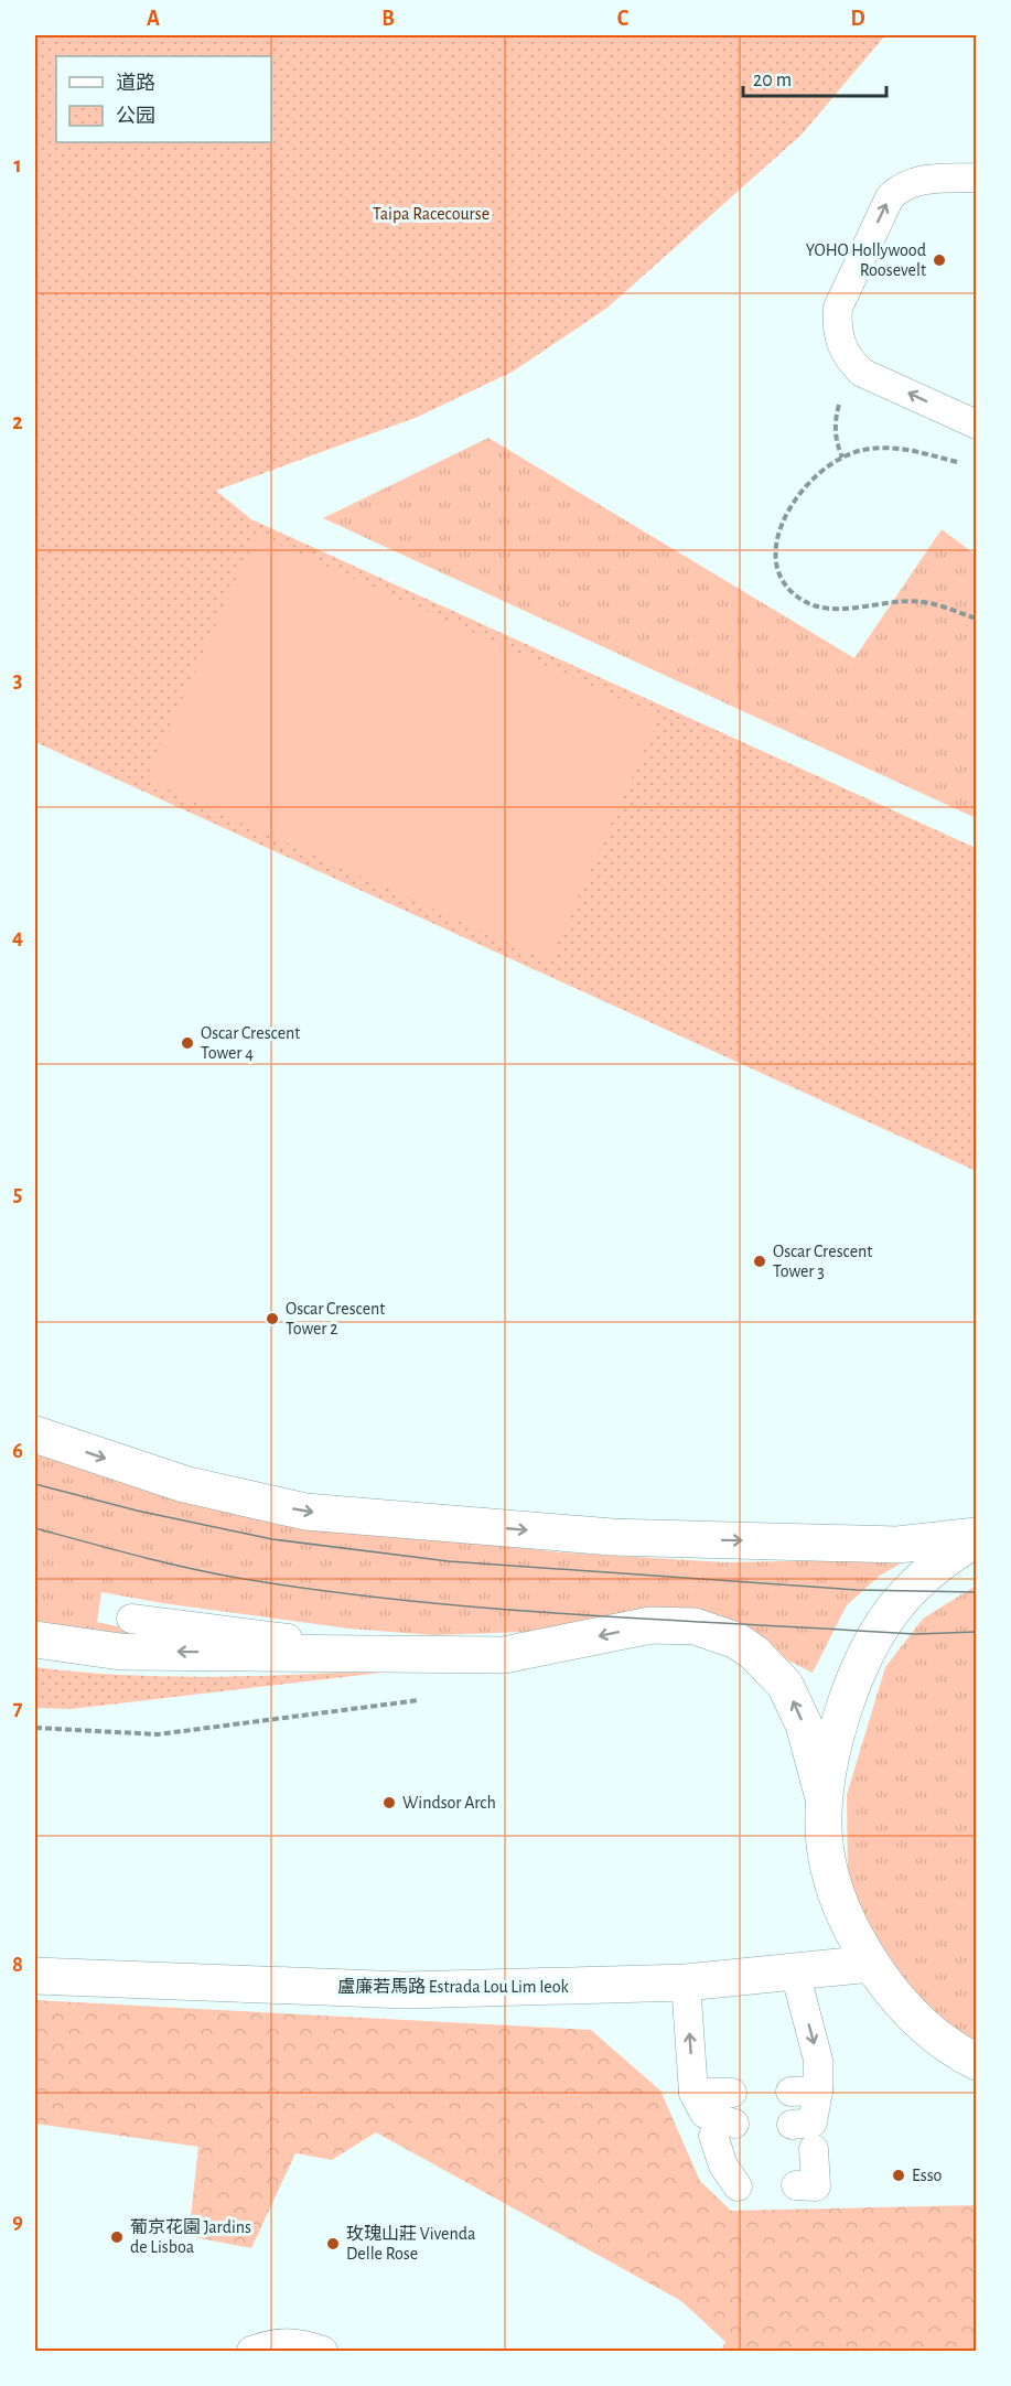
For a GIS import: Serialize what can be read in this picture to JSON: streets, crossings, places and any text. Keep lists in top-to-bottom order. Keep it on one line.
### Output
{"streets":{"main road":["盧廉若馬路 Estrada Lou Lim Ieok"]},"parks":["Taipa Racecourse"],"places":["YOHO Hollywood Roosevelt","Oscar Crescent Tower 4","Oscar Crescent Tower 3","Oscar Crescent Tower 2","Windsor Arch","Esso","葡京花園 Jardins de Lisboa","玫瑰山莊 Vivenda Delle Rose"],"legend":["道路","公园"],"scale_bar":"20 m","grid":{"columns":["A","B","C","D"],"rows":["1","2","3","4","5","6","7","8","9"]}}
